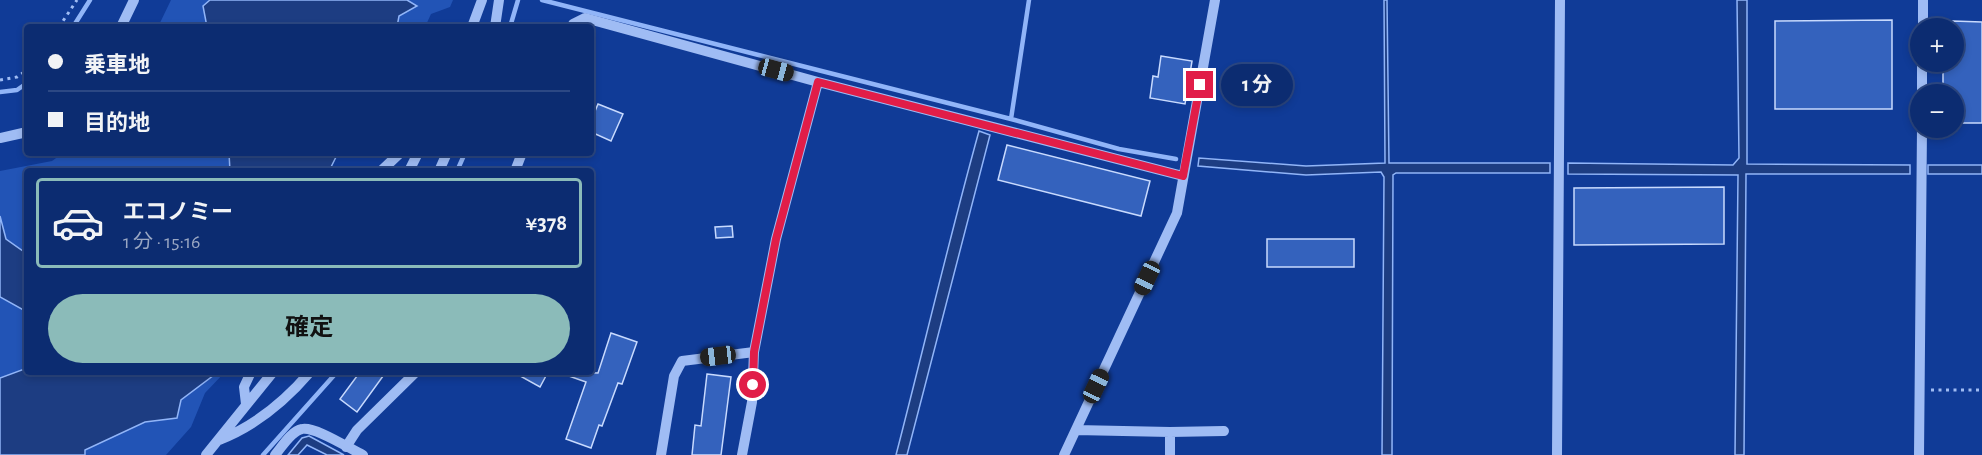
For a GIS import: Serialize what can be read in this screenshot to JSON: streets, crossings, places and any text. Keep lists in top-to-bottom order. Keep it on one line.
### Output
{"page":{"map_buttons":["+","−"],"banner":["乗車地","目的地"],"bubble":"1 分","list":[{"name":"エコノミー","note":"1 分 · 15:16","value":"¥378"}],"buttons":"確定"}}
